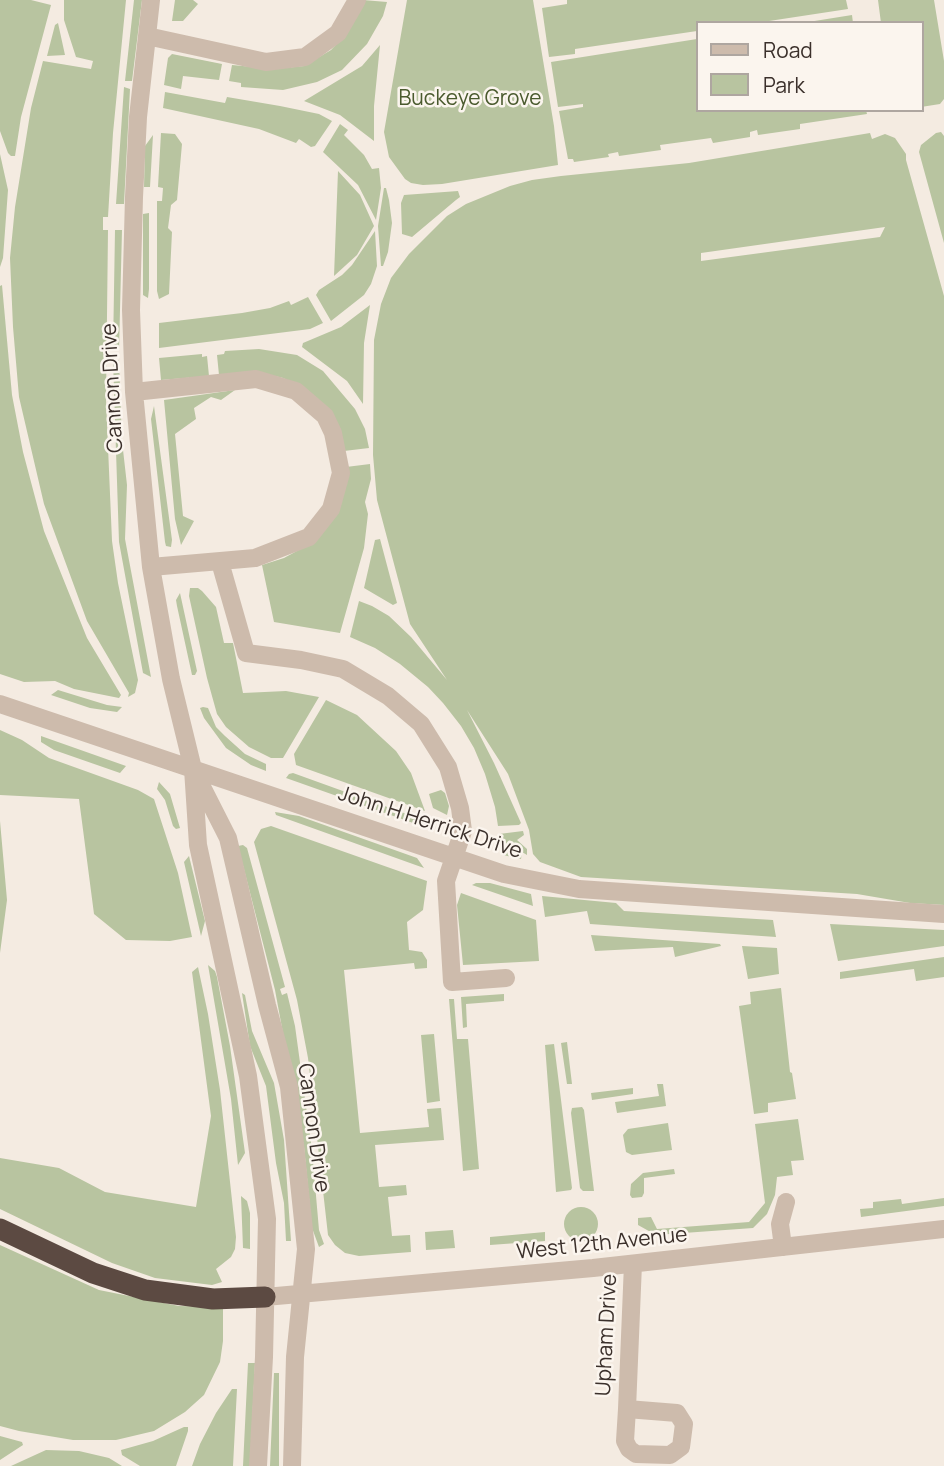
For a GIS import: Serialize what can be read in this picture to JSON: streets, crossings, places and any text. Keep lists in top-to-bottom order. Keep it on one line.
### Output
{"streets":{"street":["Cannon Drive","John H Herrick Drive","West 12th Avenue","Upham Drive"]},"crossings":[["Cannon Drive","John H Herrick Drive"],["Cannon Drive","West 12th Avenue"],["West 12th Avenue","Upham Drive"]],"parks":["Buckeye Grove"],"legend":["Road","Park"]}
